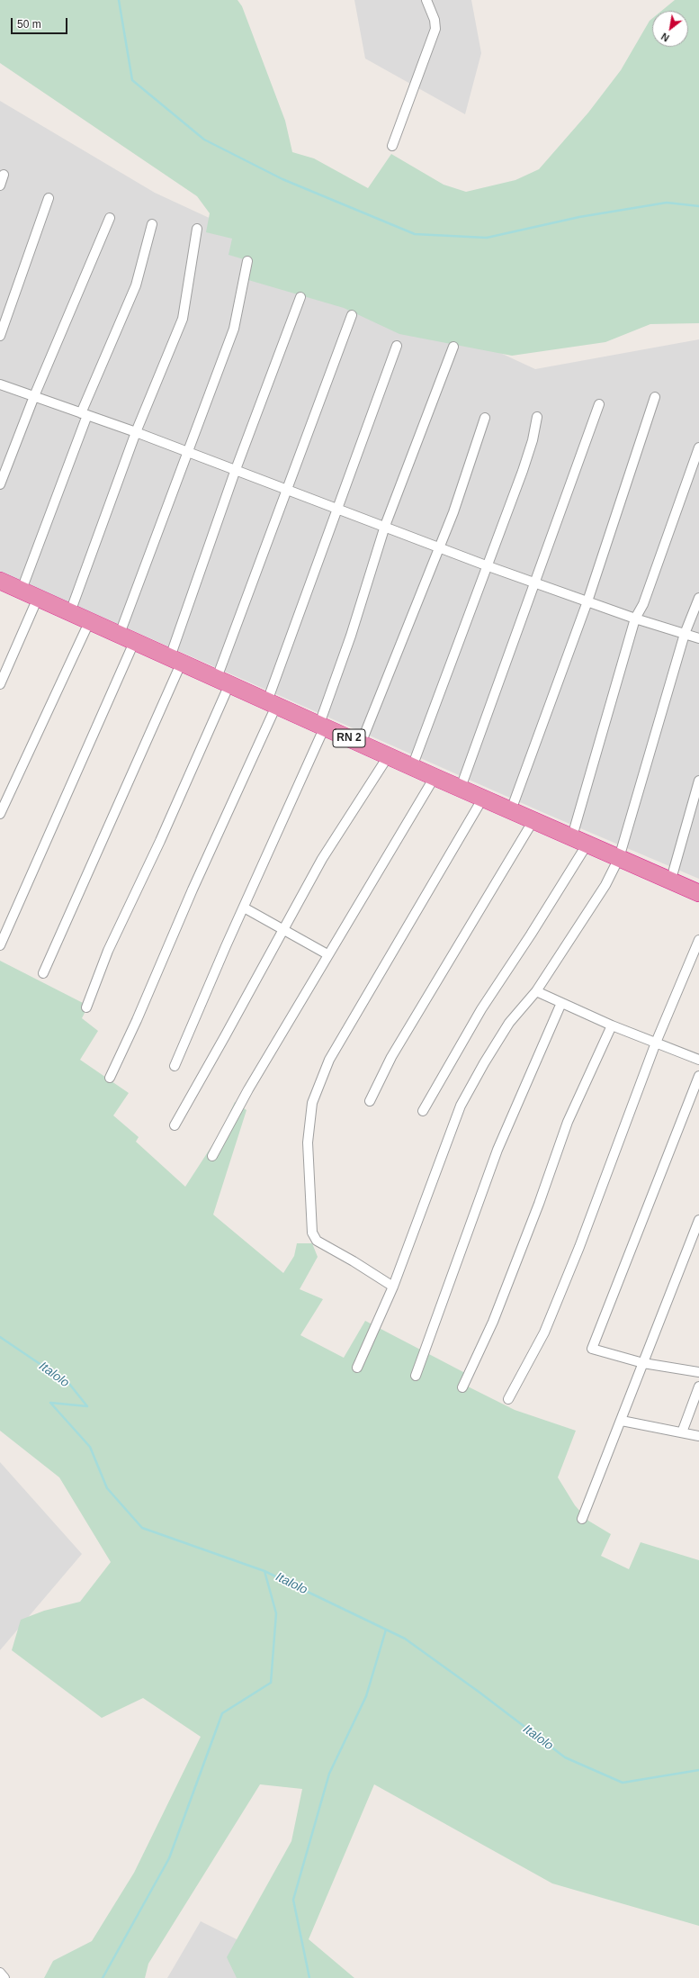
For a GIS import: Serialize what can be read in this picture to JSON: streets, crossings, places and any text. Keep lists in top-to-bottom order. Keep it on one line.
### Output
{"streets":{"highway":["RN 2"]},"water":["Italolo"],"scale_bar":"50 m","north":"bottom left"}
